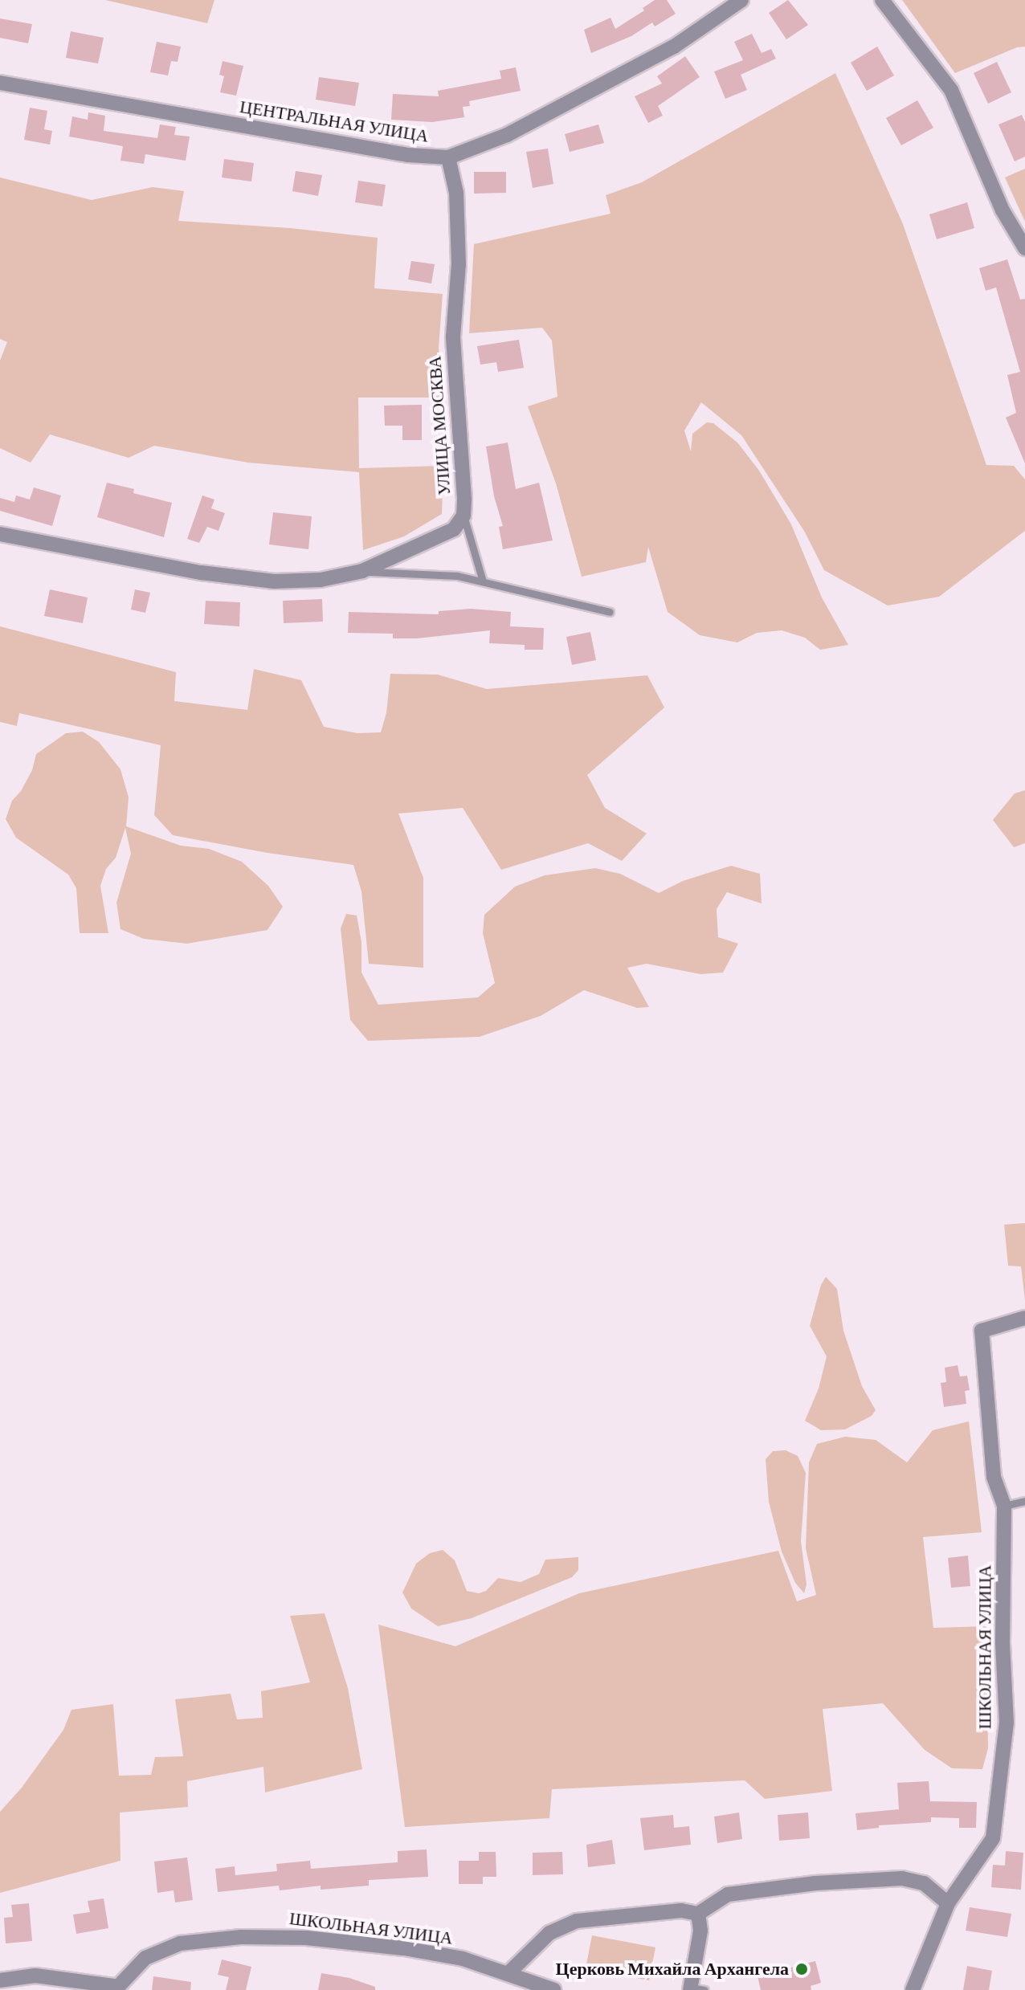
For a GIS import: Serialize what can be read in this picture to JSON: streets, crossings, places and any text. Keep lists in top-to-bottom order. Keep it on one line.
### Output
{"streets":{"street":["ЦЕНТРАЛЬНАЯ УЛИЦА","УЛИЦА МОСКВА","ШКОЛЬНАЯ УЛИЦА"]},"crossings":[["ЦЕНТРАЛЬНАЯ УЛИЦА","УЛИЦА МОСКВА"]],"places":["Церковь Михайла Архангела"]}
